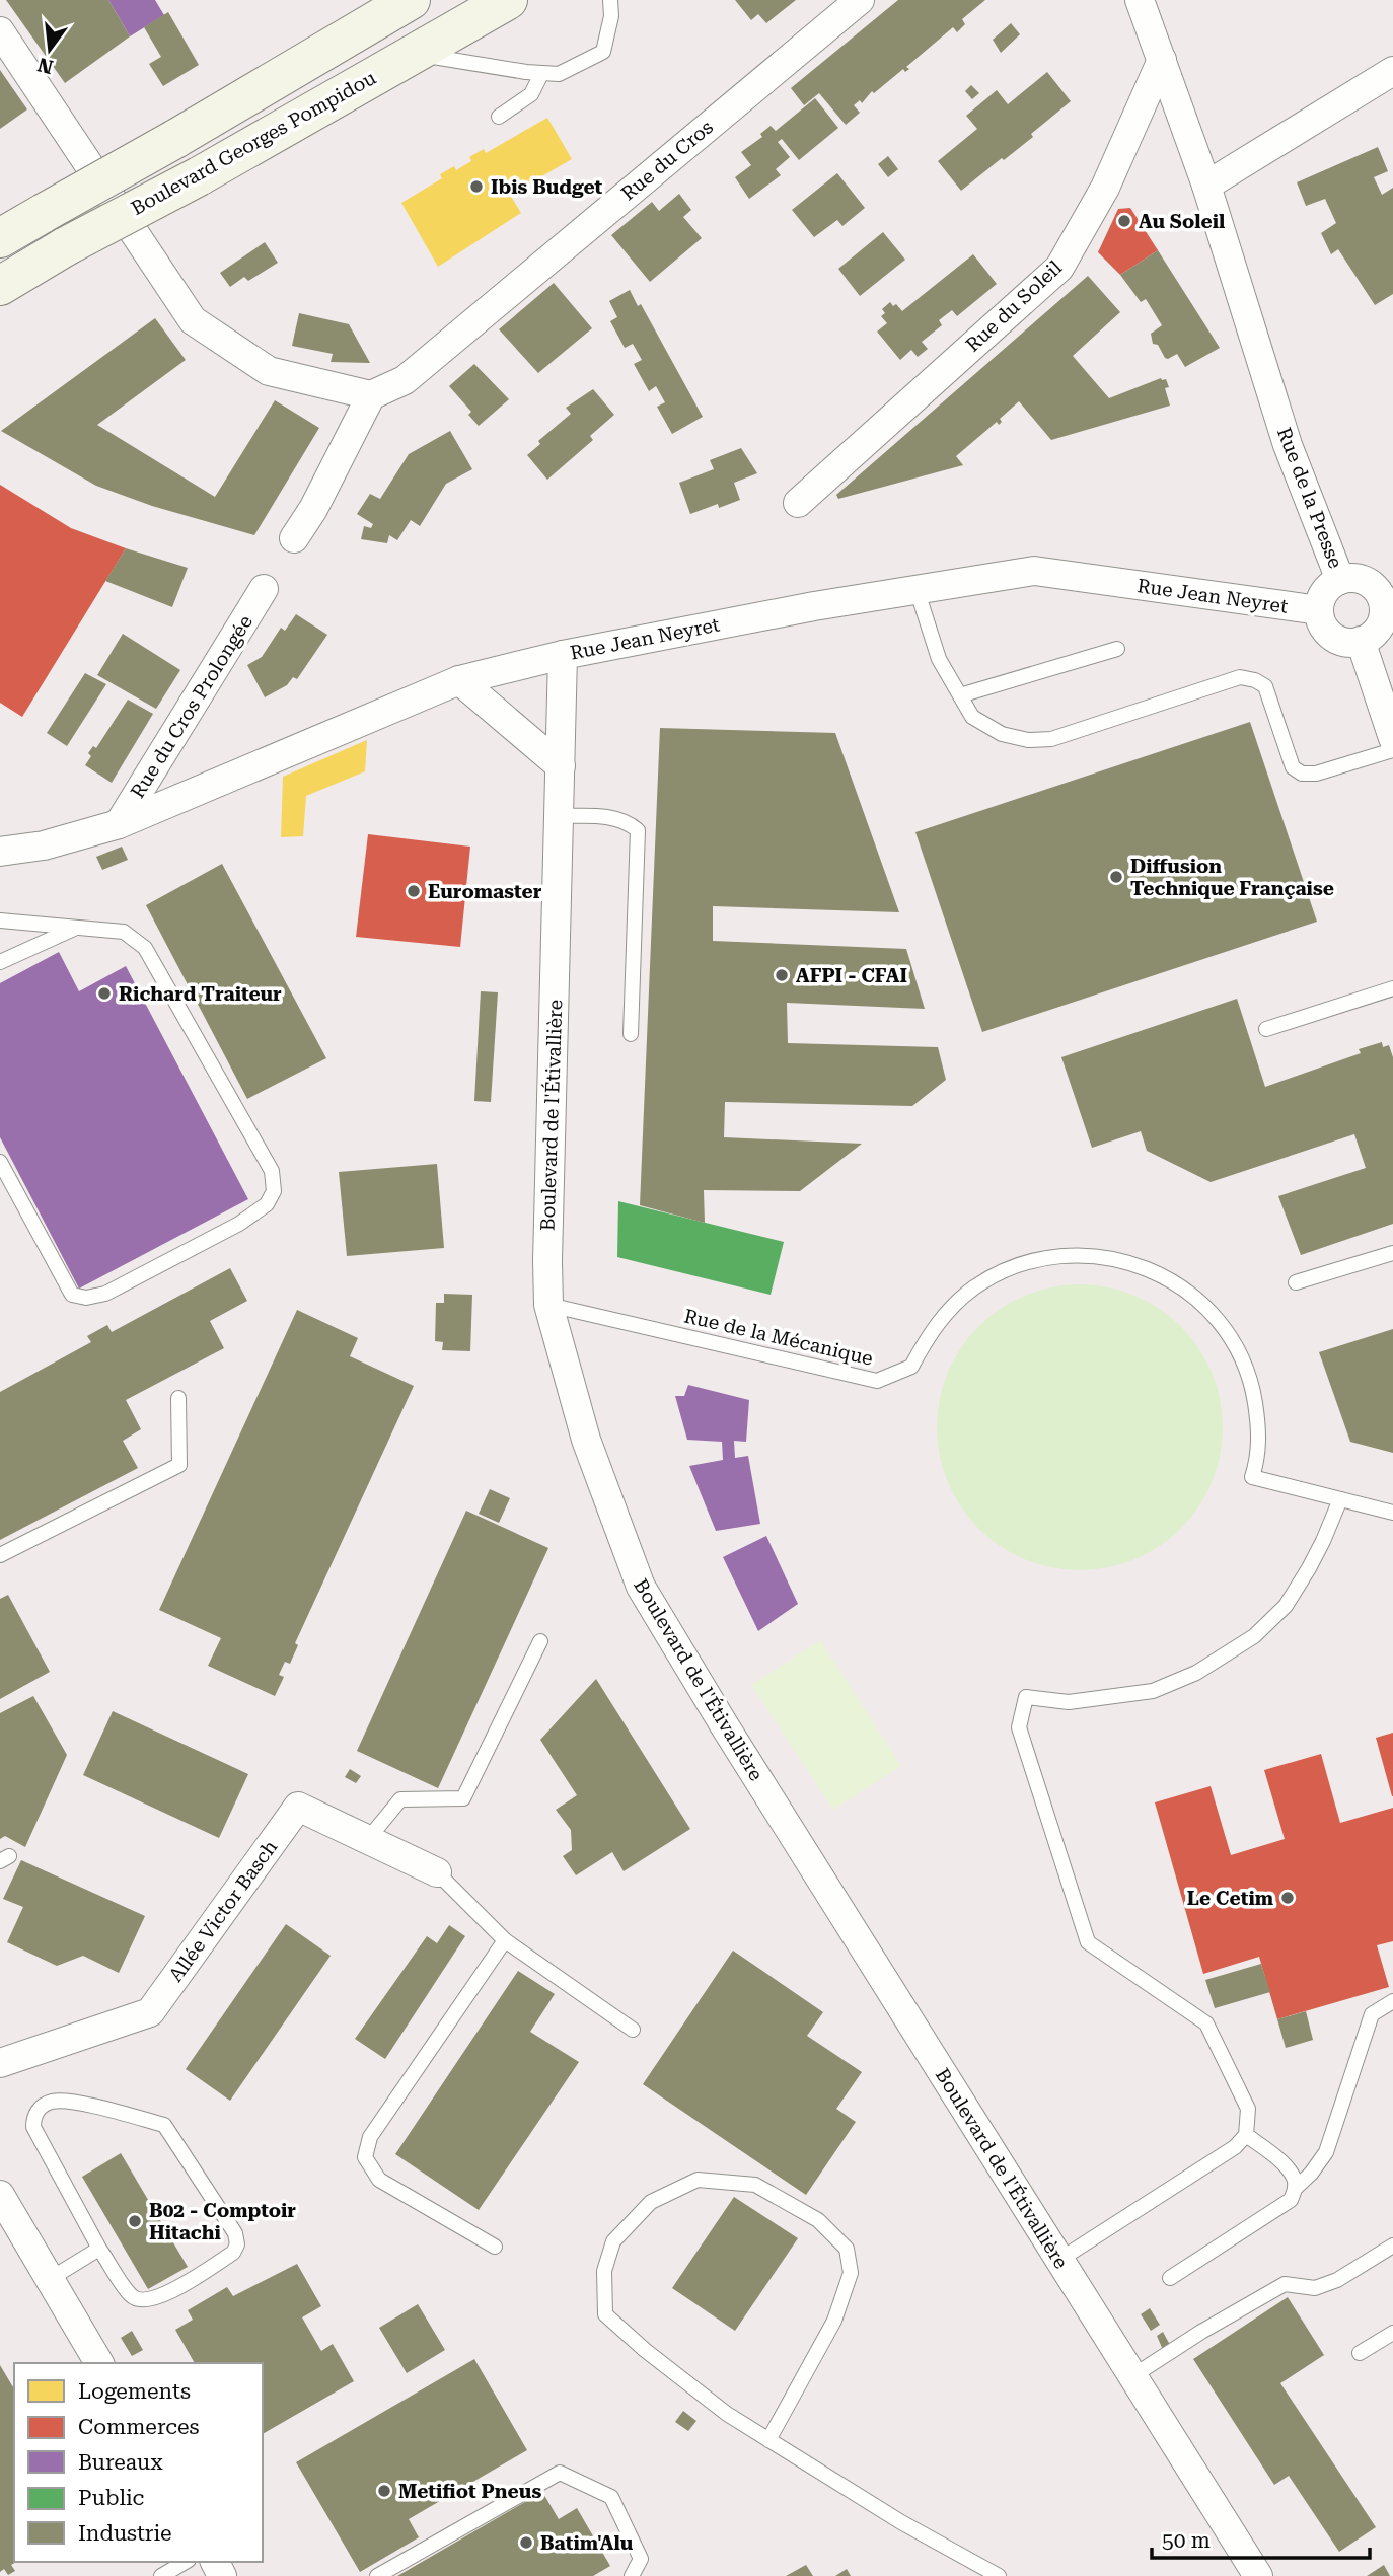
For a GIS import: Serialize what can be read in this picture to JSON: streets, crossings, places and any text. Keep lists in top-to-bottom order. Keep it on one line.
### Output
{"streets":{"main road":["Boulevard Georges Pompidou"],"street":["Rue du Cros","Rue du Soleil","Rue de la Presse","Rue Jean Neyret","Rue du Cros Prolongée","Boulevard de l'Étivallière","Allée Victor Basch"],"lane":["Rue de la Mécanique"]},"crossings":[["Rue de la Presse","Rue Jean Neyret"],["Rue Jean Neyret","Rue du Cros Prolongée"],["Rue Jean Neyret","Boulevard de l'Étivallière"],["Boulevard de l'Étivallière","Rue de la Mécanique"]],"places":["Ibis Budget","Au Soleil","Diffusion Technique Française","Euromaster","AFPI - CFAI","Richard Traiteur","Le Cetim","B02 - Comptoir Hitachi","Metifiot Pneus","Batim'Alu"],"legend":["Logements","Commerces","Bureaux","Public","Industrie"],"scale_bar":"50 m","north":"bottom"}
